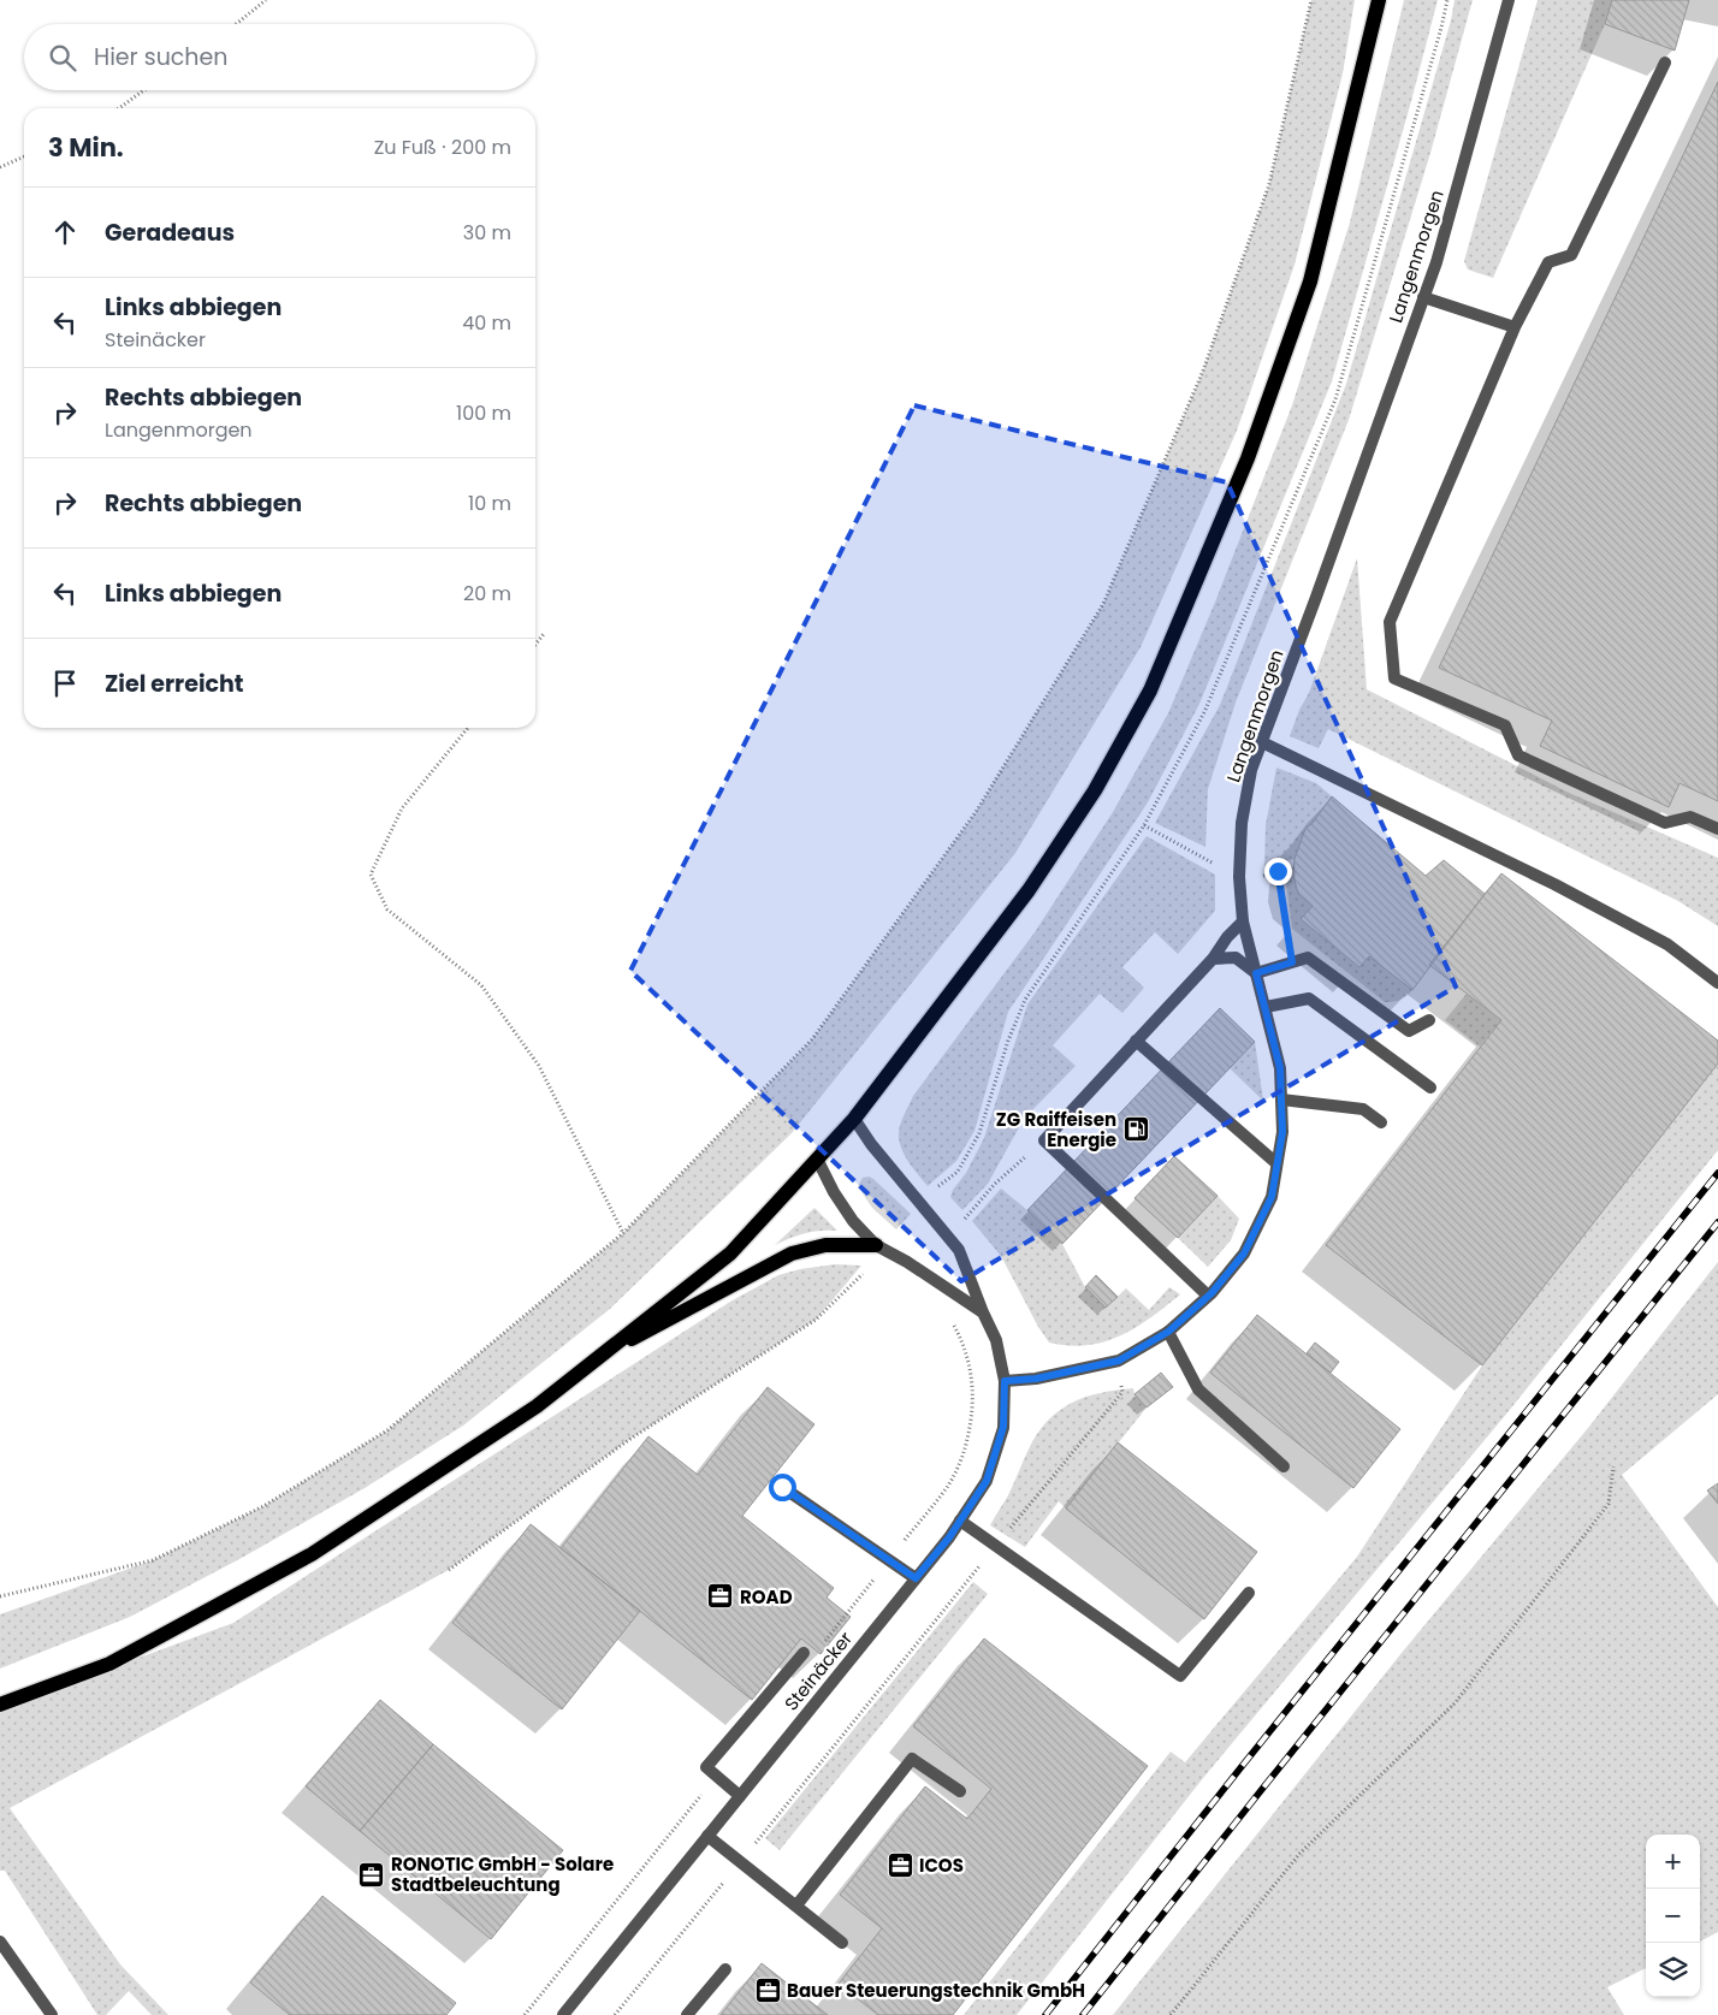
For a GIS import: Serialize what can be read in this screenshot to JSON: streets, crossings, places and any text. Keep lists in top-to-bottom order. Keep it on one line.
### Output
{"streets":{"street":["Langenmorgen","Steinäcker"]},"crossings":[["Langenmorgen","Steinäcker"]],"places":{"fuel station":["ZG Raiffeisen Energie"],"office":["ROAD","ICOS","RONOTIC GmbH - Solare Stadtbeleuchtung","Bauer Steuerungstechnik GmbH"]},"page":{"search":"Hier suchen","heading":["3 Min.","Zu Fuß · 200 m"],"list":[["Geradeaus","30 m"],["Links abbiegen","Steinäcker","40 m"],["Rechts abbiegen","Langenmorgen","100 m"],["Rechts abbiegen","10 m"],["Links abbiegen","20 m"],"Ziel erreicht"],"map_buttons":["+","−"]}}
